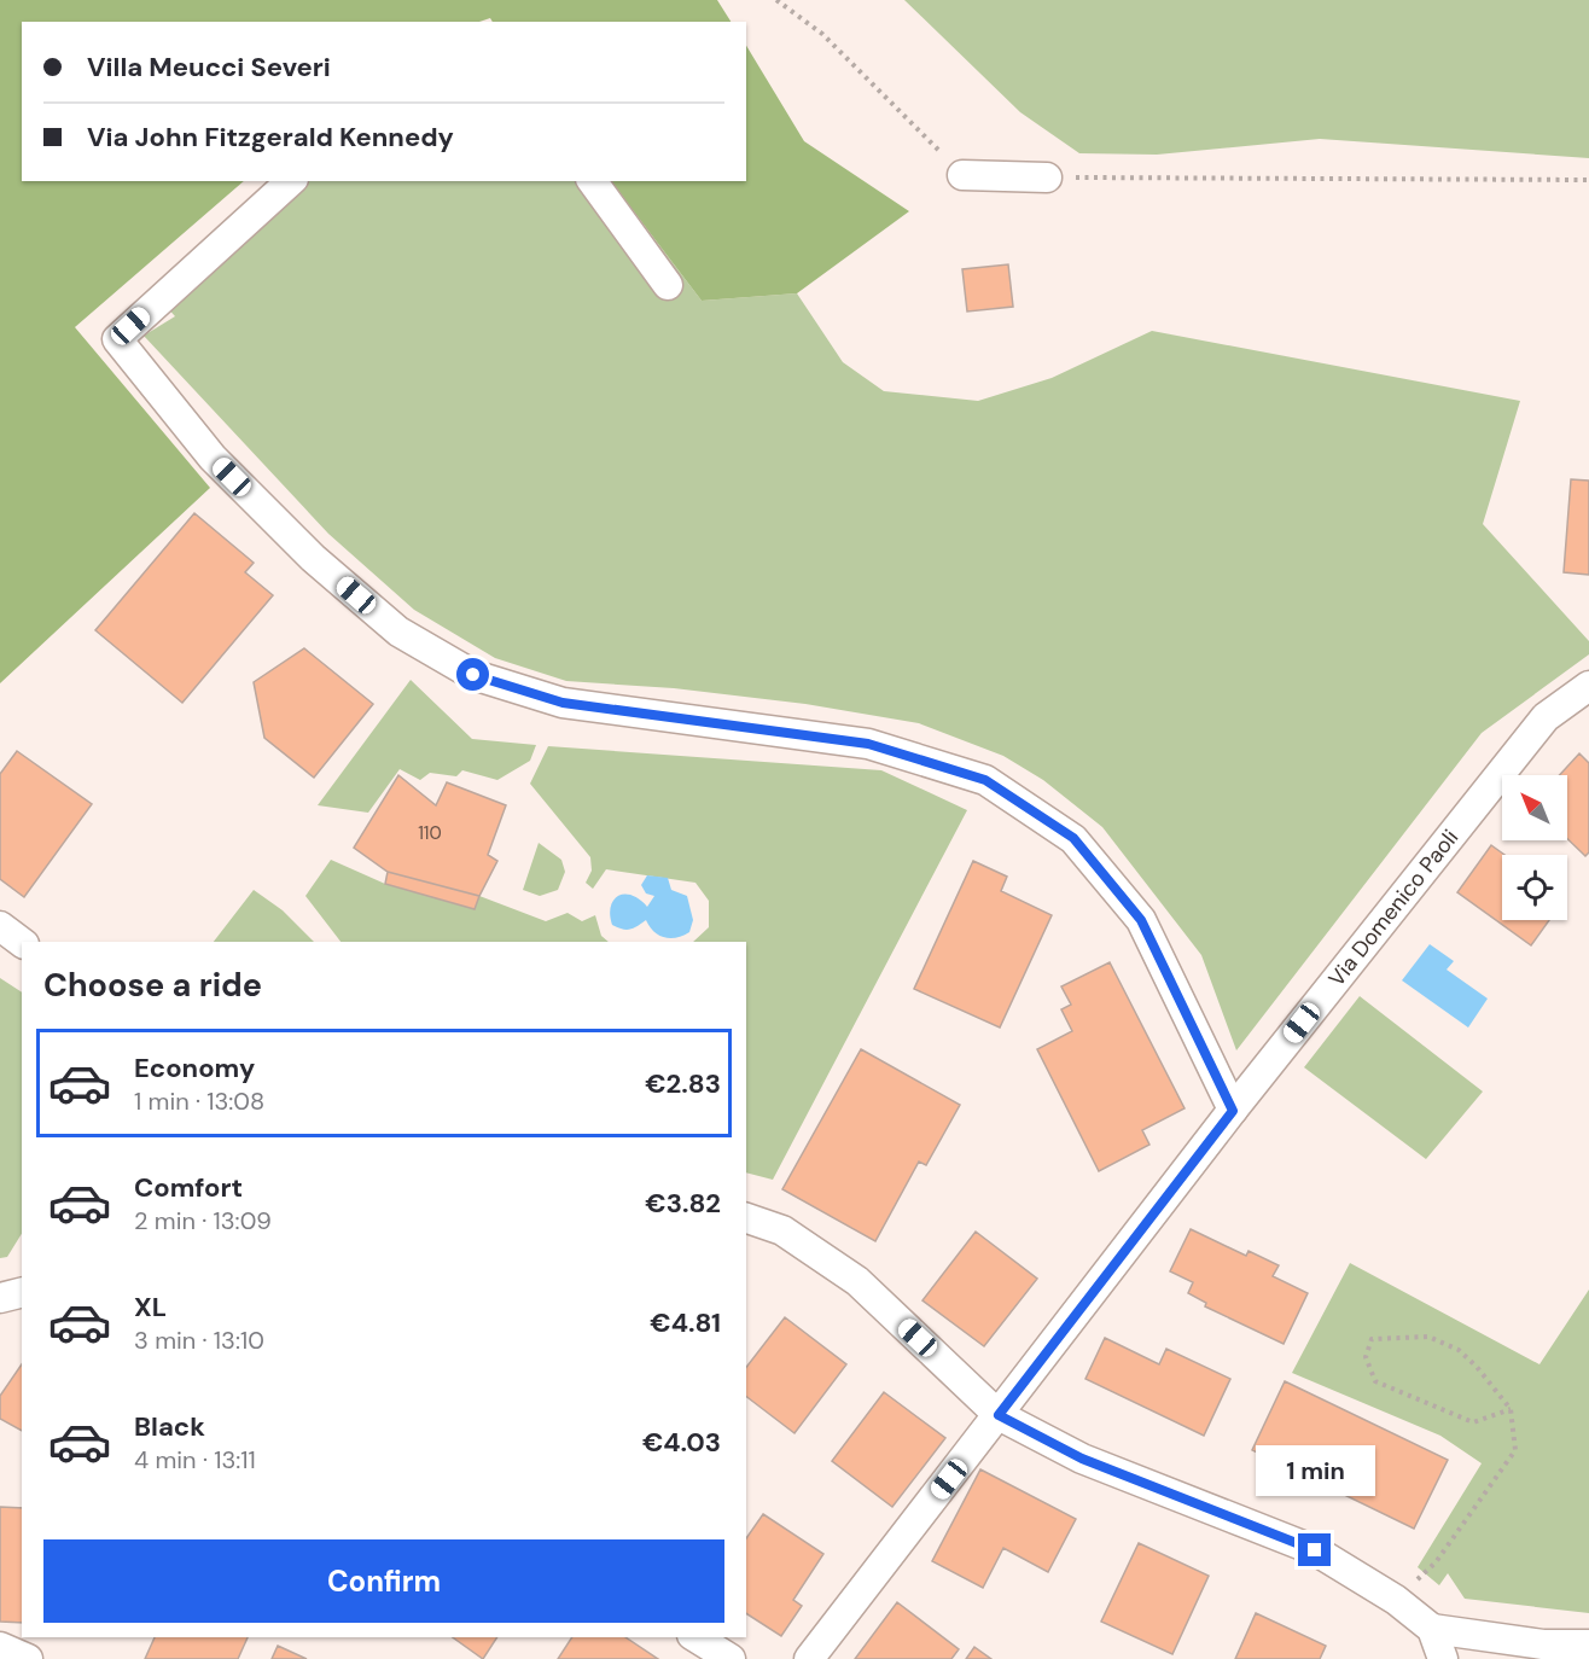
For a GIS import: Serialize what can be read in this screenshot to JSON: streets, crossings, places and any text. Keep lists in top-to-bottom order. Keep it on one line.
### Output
{"streets":{"street":["Via Domenico Paoli"]},"house_numbers":["110"],"north":"top left","page":{"banner":["Villa Meucci Severi","Via John Fitzgerald Kennedy"],"heading":"Choose a ride","list":[{"name":"Economy","note":"1 min · 13:08","value":"€2.83"},{"name":"Comfort","note":"2 min · 13:09","value":"€3.82"},{"name":"XL","note":"3 min · 13:10","value":"€4.81"},{"name":"Black","note":"4 min · 13:11","value":"€4.03"}],"bubble":"1 min","buttons":"Confirm"}}
